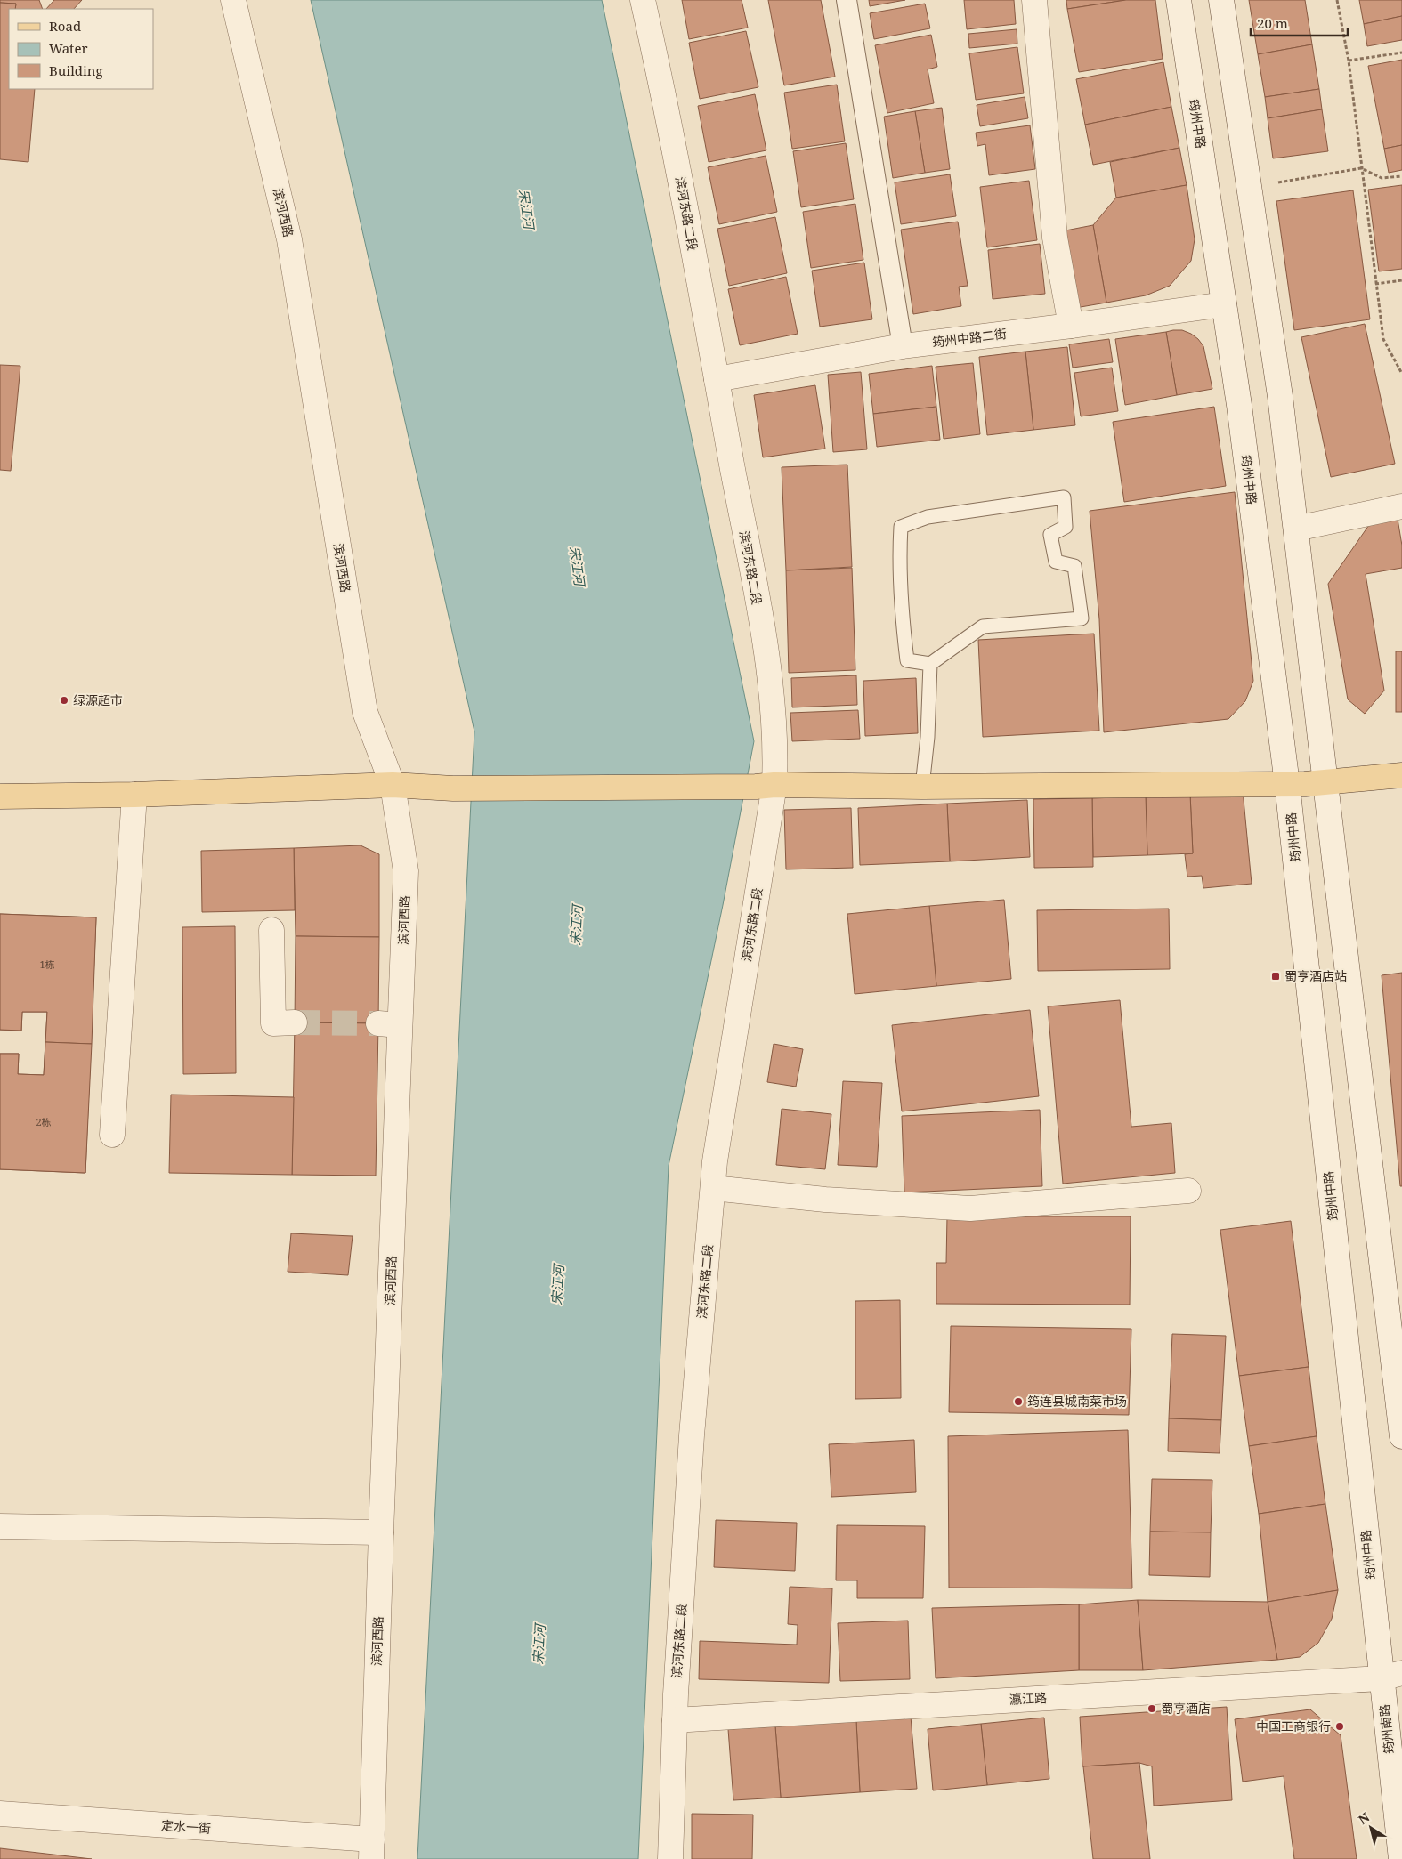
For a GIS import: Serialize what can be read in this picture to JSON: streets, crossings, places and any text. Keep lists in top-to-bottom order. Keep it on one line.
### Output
{"streets":{"street":["筠州中路","滨河西路","滨河东路二段","筠州中路二街","瀛江路","筠州南路","定水一街"]},"crossings":[["筠州中路","筠州中路二街"],["筠州中路","瀛江路"],["筠州中路","筠州南路"],["滨河西路","定水一街"],["滨河东路二段","筠州中路二街"],["滨河东路二段","瀛江路"],["瀛江路","筠州南路"]],"water":["宋江河"],"places":{"other":["绿源超市","筠连县城南菜市场","蜀亨酒店","中国工商银行"],"transit":["蜀亨酒店站"]},"house_numbers":["1栋","2栋"],"legend":["Road","Water","Building"],"scale_bar":"20 m","north":"top left"}
